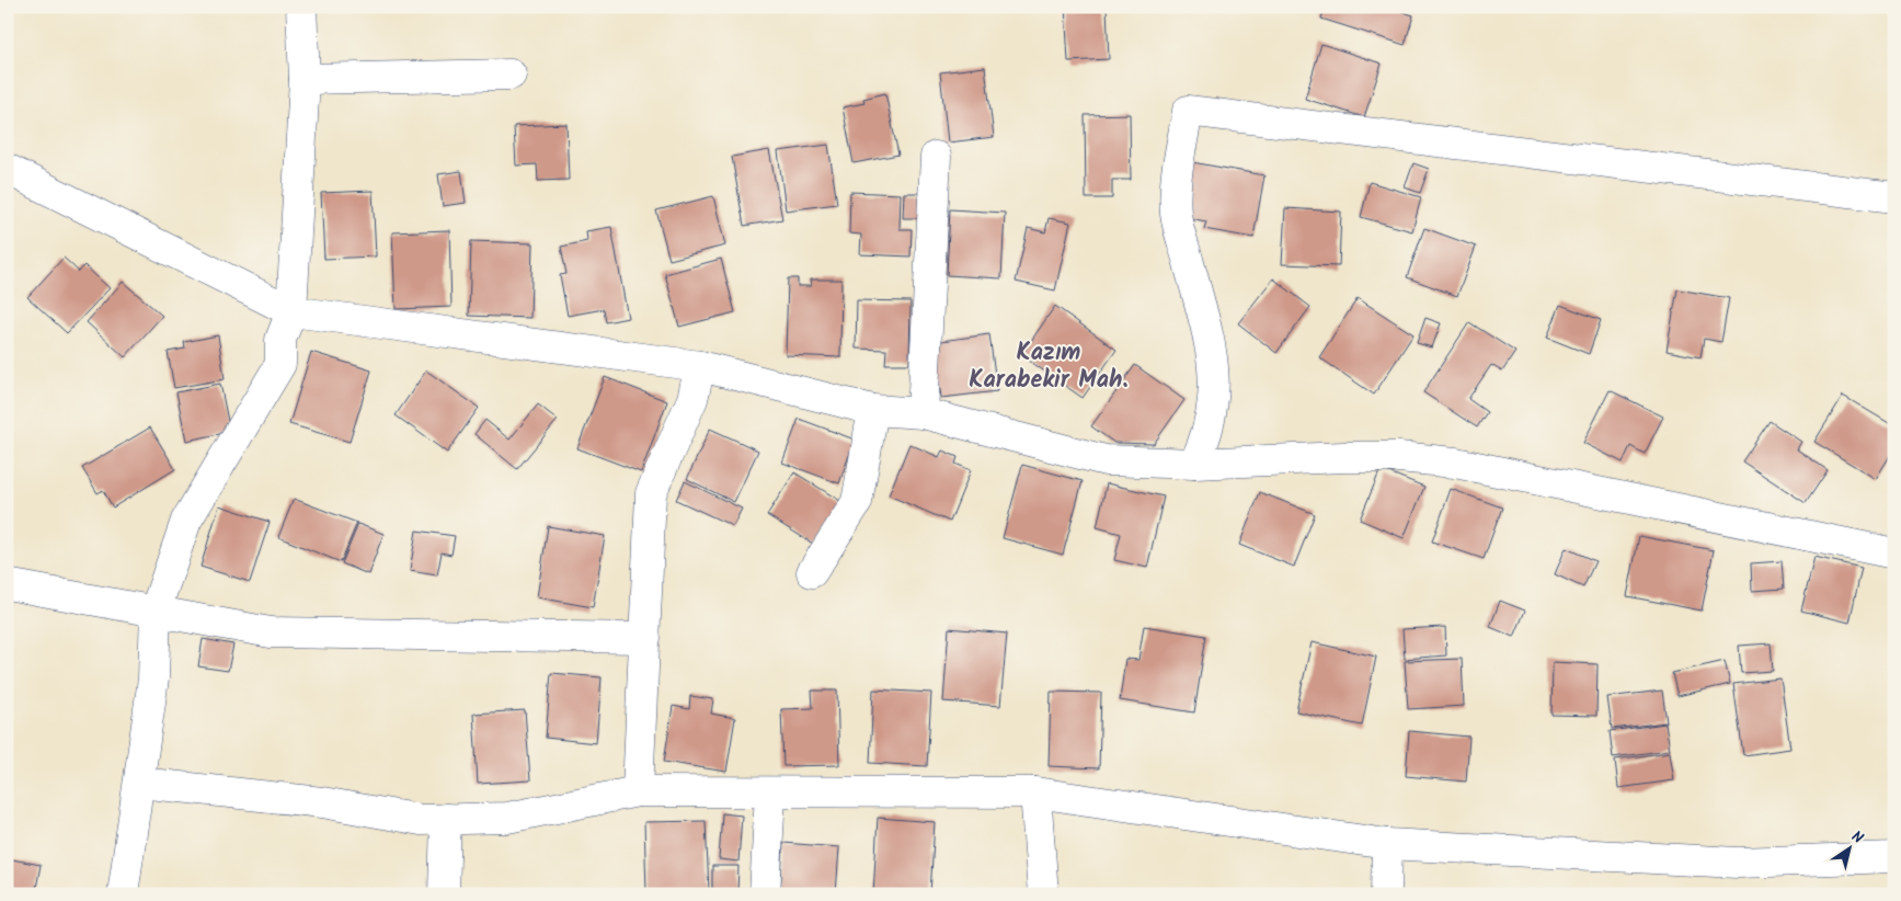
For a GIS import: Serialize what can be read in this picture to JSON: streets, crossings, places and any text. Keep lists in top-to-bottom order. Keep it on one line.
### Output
{"districts":["Kazım Karabekir Mah."],"north":"top right"}
